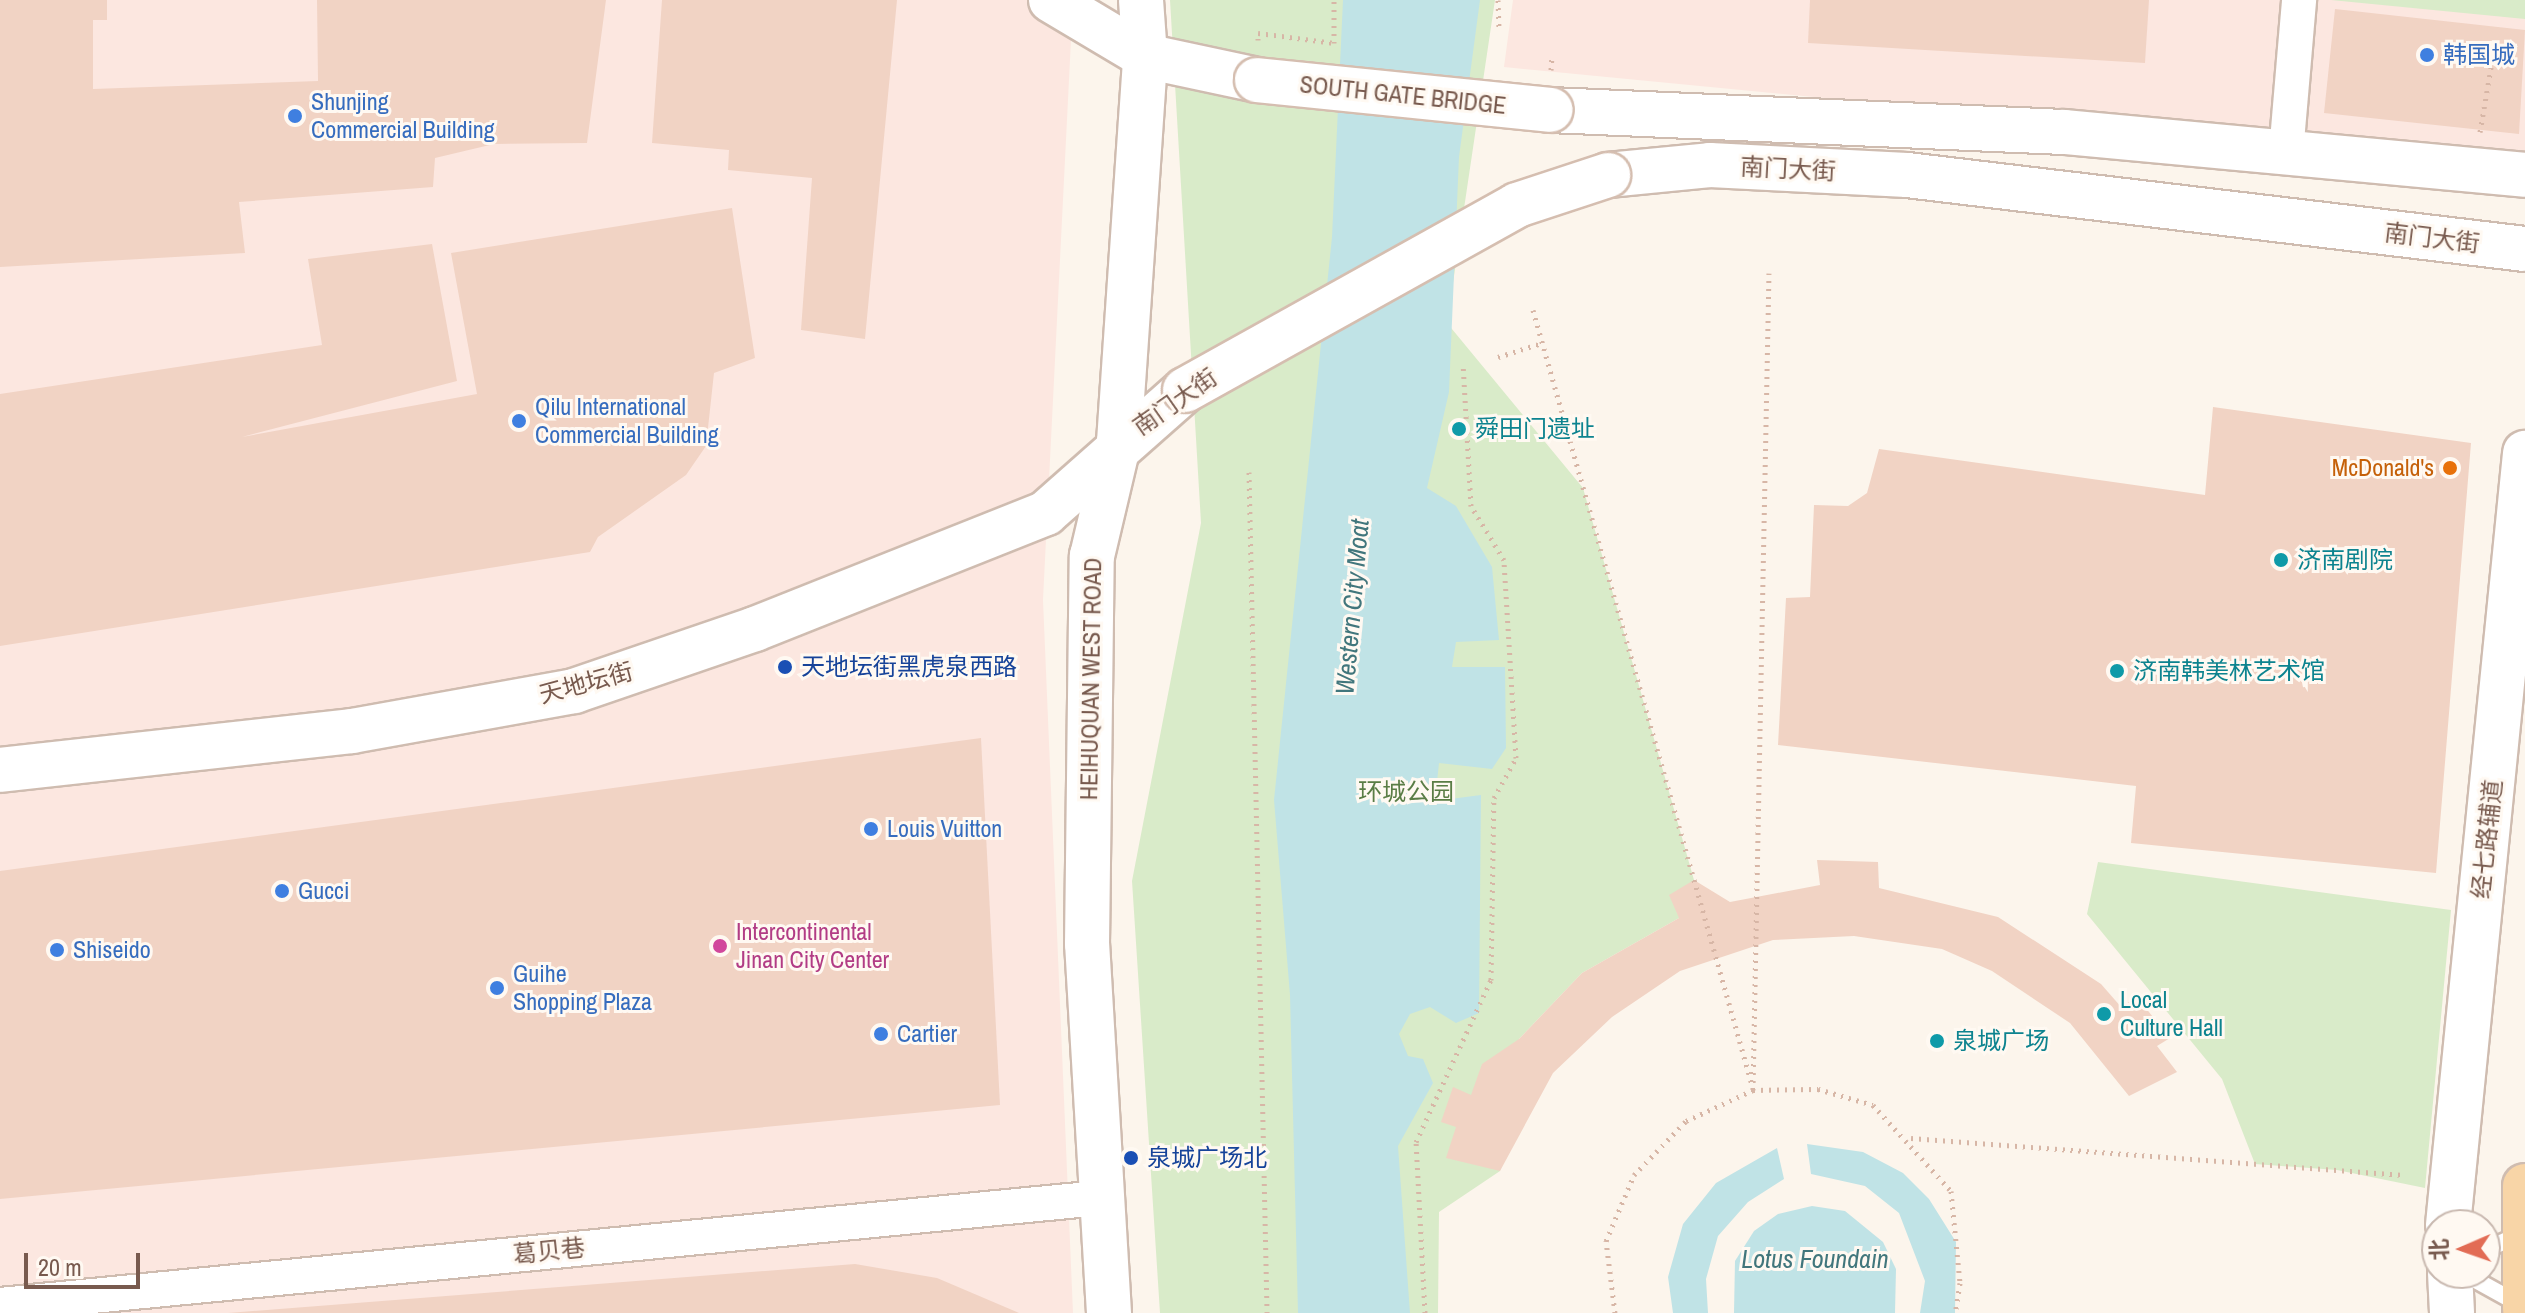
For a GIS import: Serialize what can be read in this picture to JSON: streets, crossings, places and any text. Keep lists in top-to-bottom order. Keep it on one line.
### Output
{"streets":{"main road":["SOUTH GATE BRIDGE","南门大街","HEIHUQUAN WEST ROAD","天地坛街","经七路辅道"],"street":["葛贝巷"]},"crossings":[["SOUTH GATE BRIDGE","南门大街"],["SOUTH GATE BRIDGE","HEIHUQUAN WEST ROAD"],["南门大街","HEIHUQUAN WEST ROAD"],["南门大街","天地坛街"],["HEIHUQUAN WEST ROAD","天地坛街"],["HEIHUQUAN WEST ROAD","葛贝巷"]],"water":["Western City Moat","Lotus Foundain"],"parks":["环城公园"],"places":["韩国城","Shunjing Commercial Building","Qilu International Commercial Building","舜田门遗址","McDonald's","济南剧院","天地坛街黑虎泉西路","济南韩美林艺术馆","Louis Vuitton","Gucci","Intercontinental Jinan City Center","Shiseido","Guihe Shopping Plaza","Local Culture Hall","Cartier","泉城广场","泉城广场北"],"scale_bar":"20 m","north":"left"}
